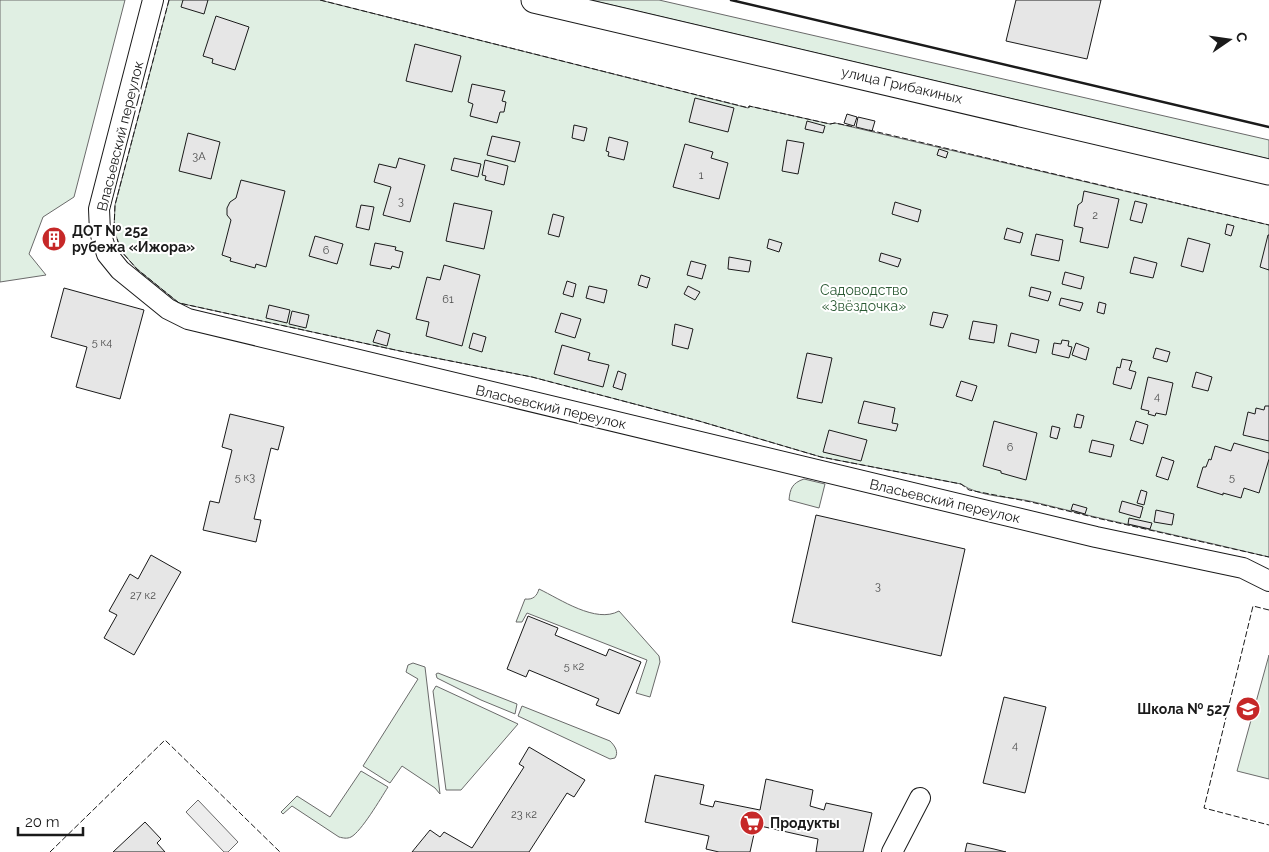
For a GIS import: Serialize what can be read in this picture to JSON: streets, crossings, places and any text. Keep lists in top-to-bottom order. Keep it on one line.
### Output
{"streets":{"street":["улица Грибакиных","Власьевский переулок"]},"parks":["Садоводство «Звёздочка»"],"places":{"building":["ДОТ № 252 рубежа «Ижора»"],"school or university":["Школа № 527"],"supermarket":["Продукты"]},"house_numbers":["3А","1","3","2","6","61","5 к4","4","6","5 к3","5","3","27 к2","5 к2","4","23 к2"],"scale_bar":"20 m","north":"right"}
